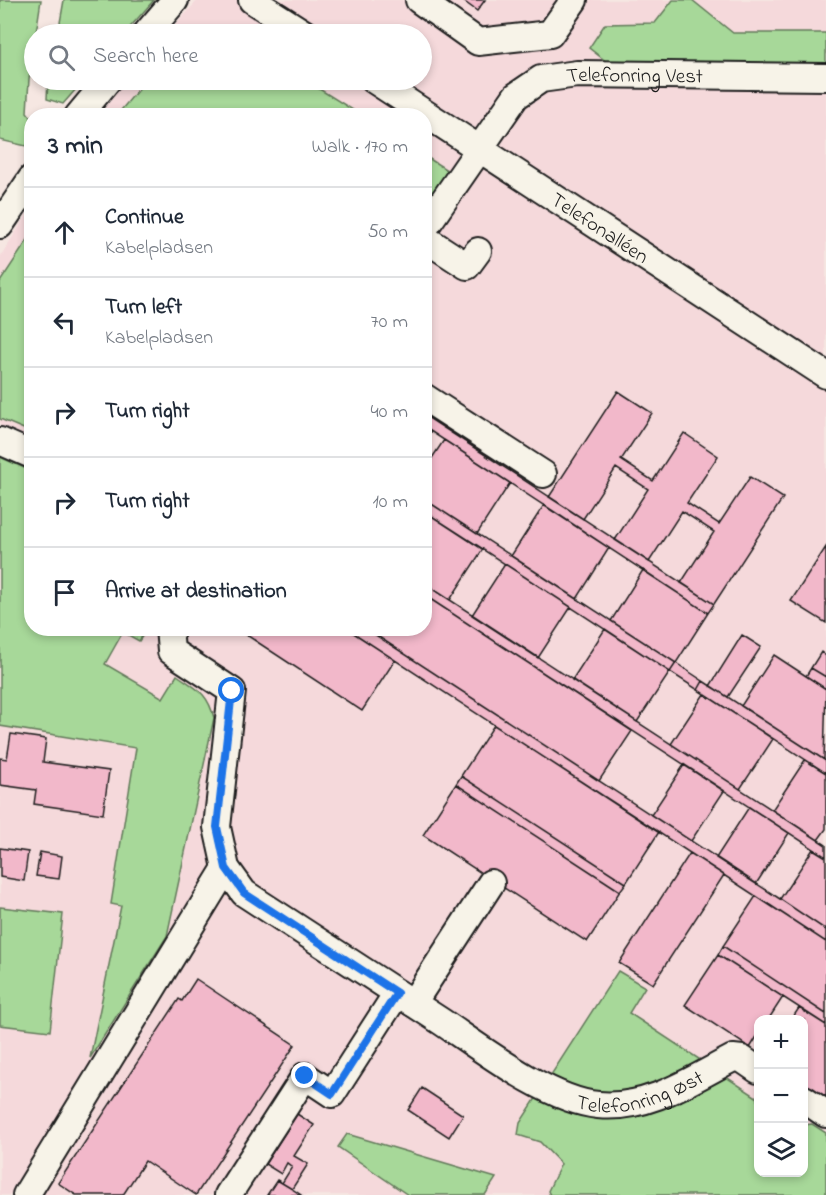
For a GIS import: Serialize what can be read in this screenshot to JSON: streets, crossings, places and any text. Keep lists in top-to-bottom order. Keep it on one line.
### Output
{"streets":{"street":["Telefonring Vest","Telefonalléen","Telefonring Øst"]},"crossings":[["Telefonring Vest","Telefonalléen"]],"page":{"search":"Search here","heading":["3 min","Walk · 170 m"],"list":[["Continue","Kabelpladsen","50 m"],["Turn left","Kabelpladsen","70 m"],["Turn right","40 m"],["Turn right","10 m"],"Arrive at destination"],"map_buttons":["+","−"]}}
